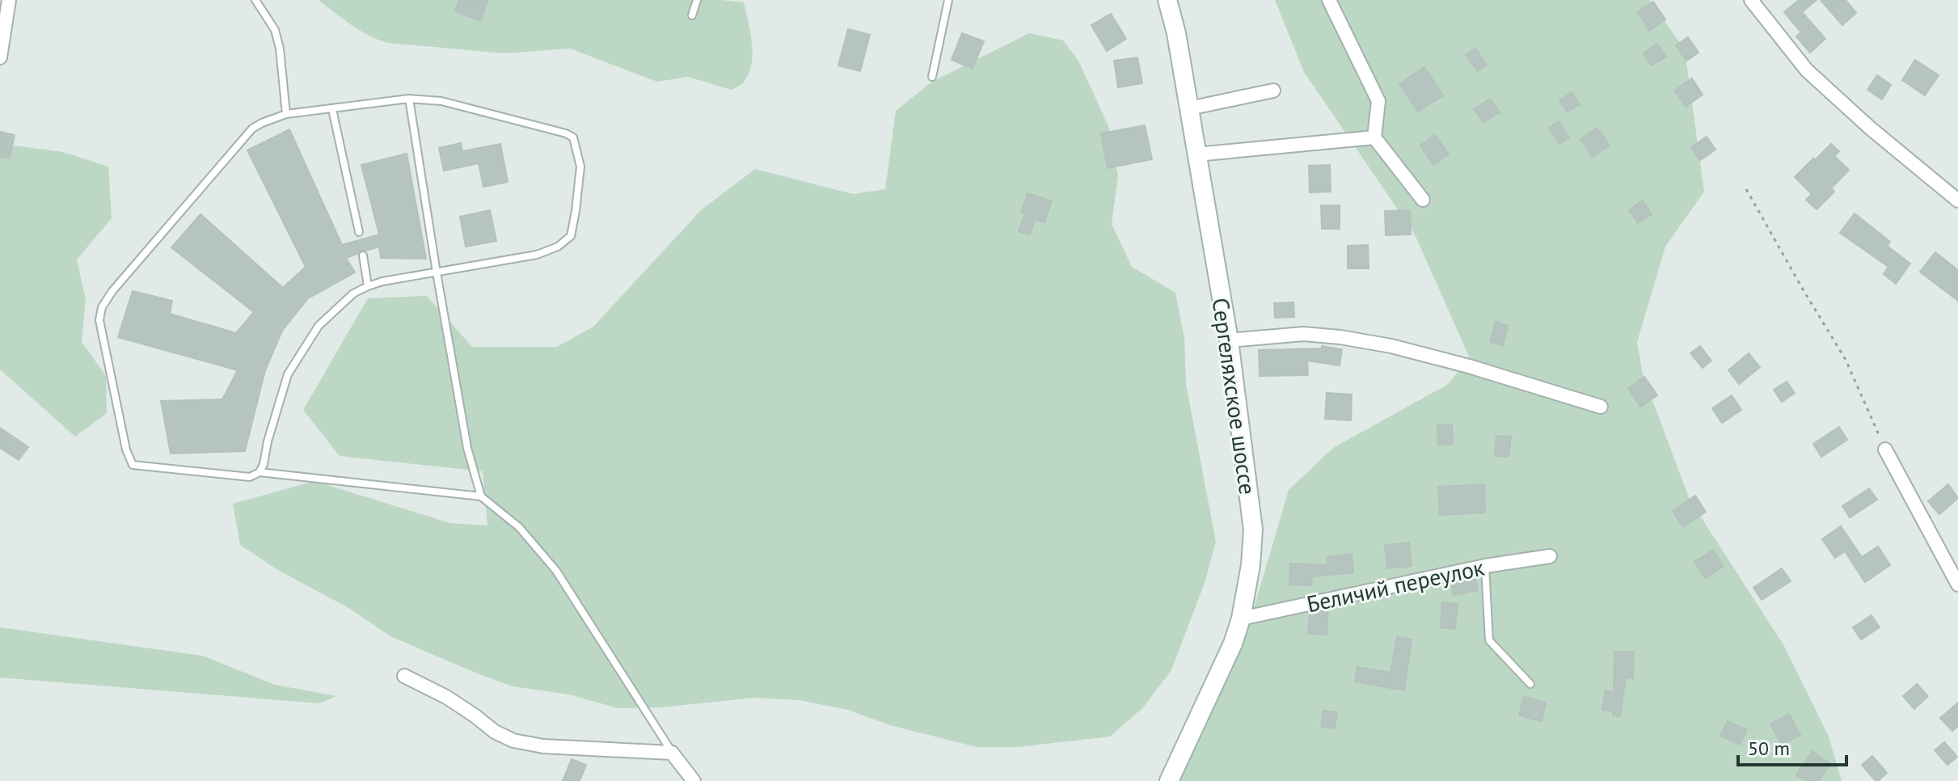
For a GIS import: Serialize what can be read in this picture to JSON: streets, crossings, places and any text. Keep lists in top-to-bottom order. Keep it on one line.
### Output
{"streets":{"main road":["Сергеляхское шоссе"],"street":["Беличий переулок"]},"crossings":[["Сергеляхское шоссе","Беличий переулок"]],"scale_bar":"50 m"}
